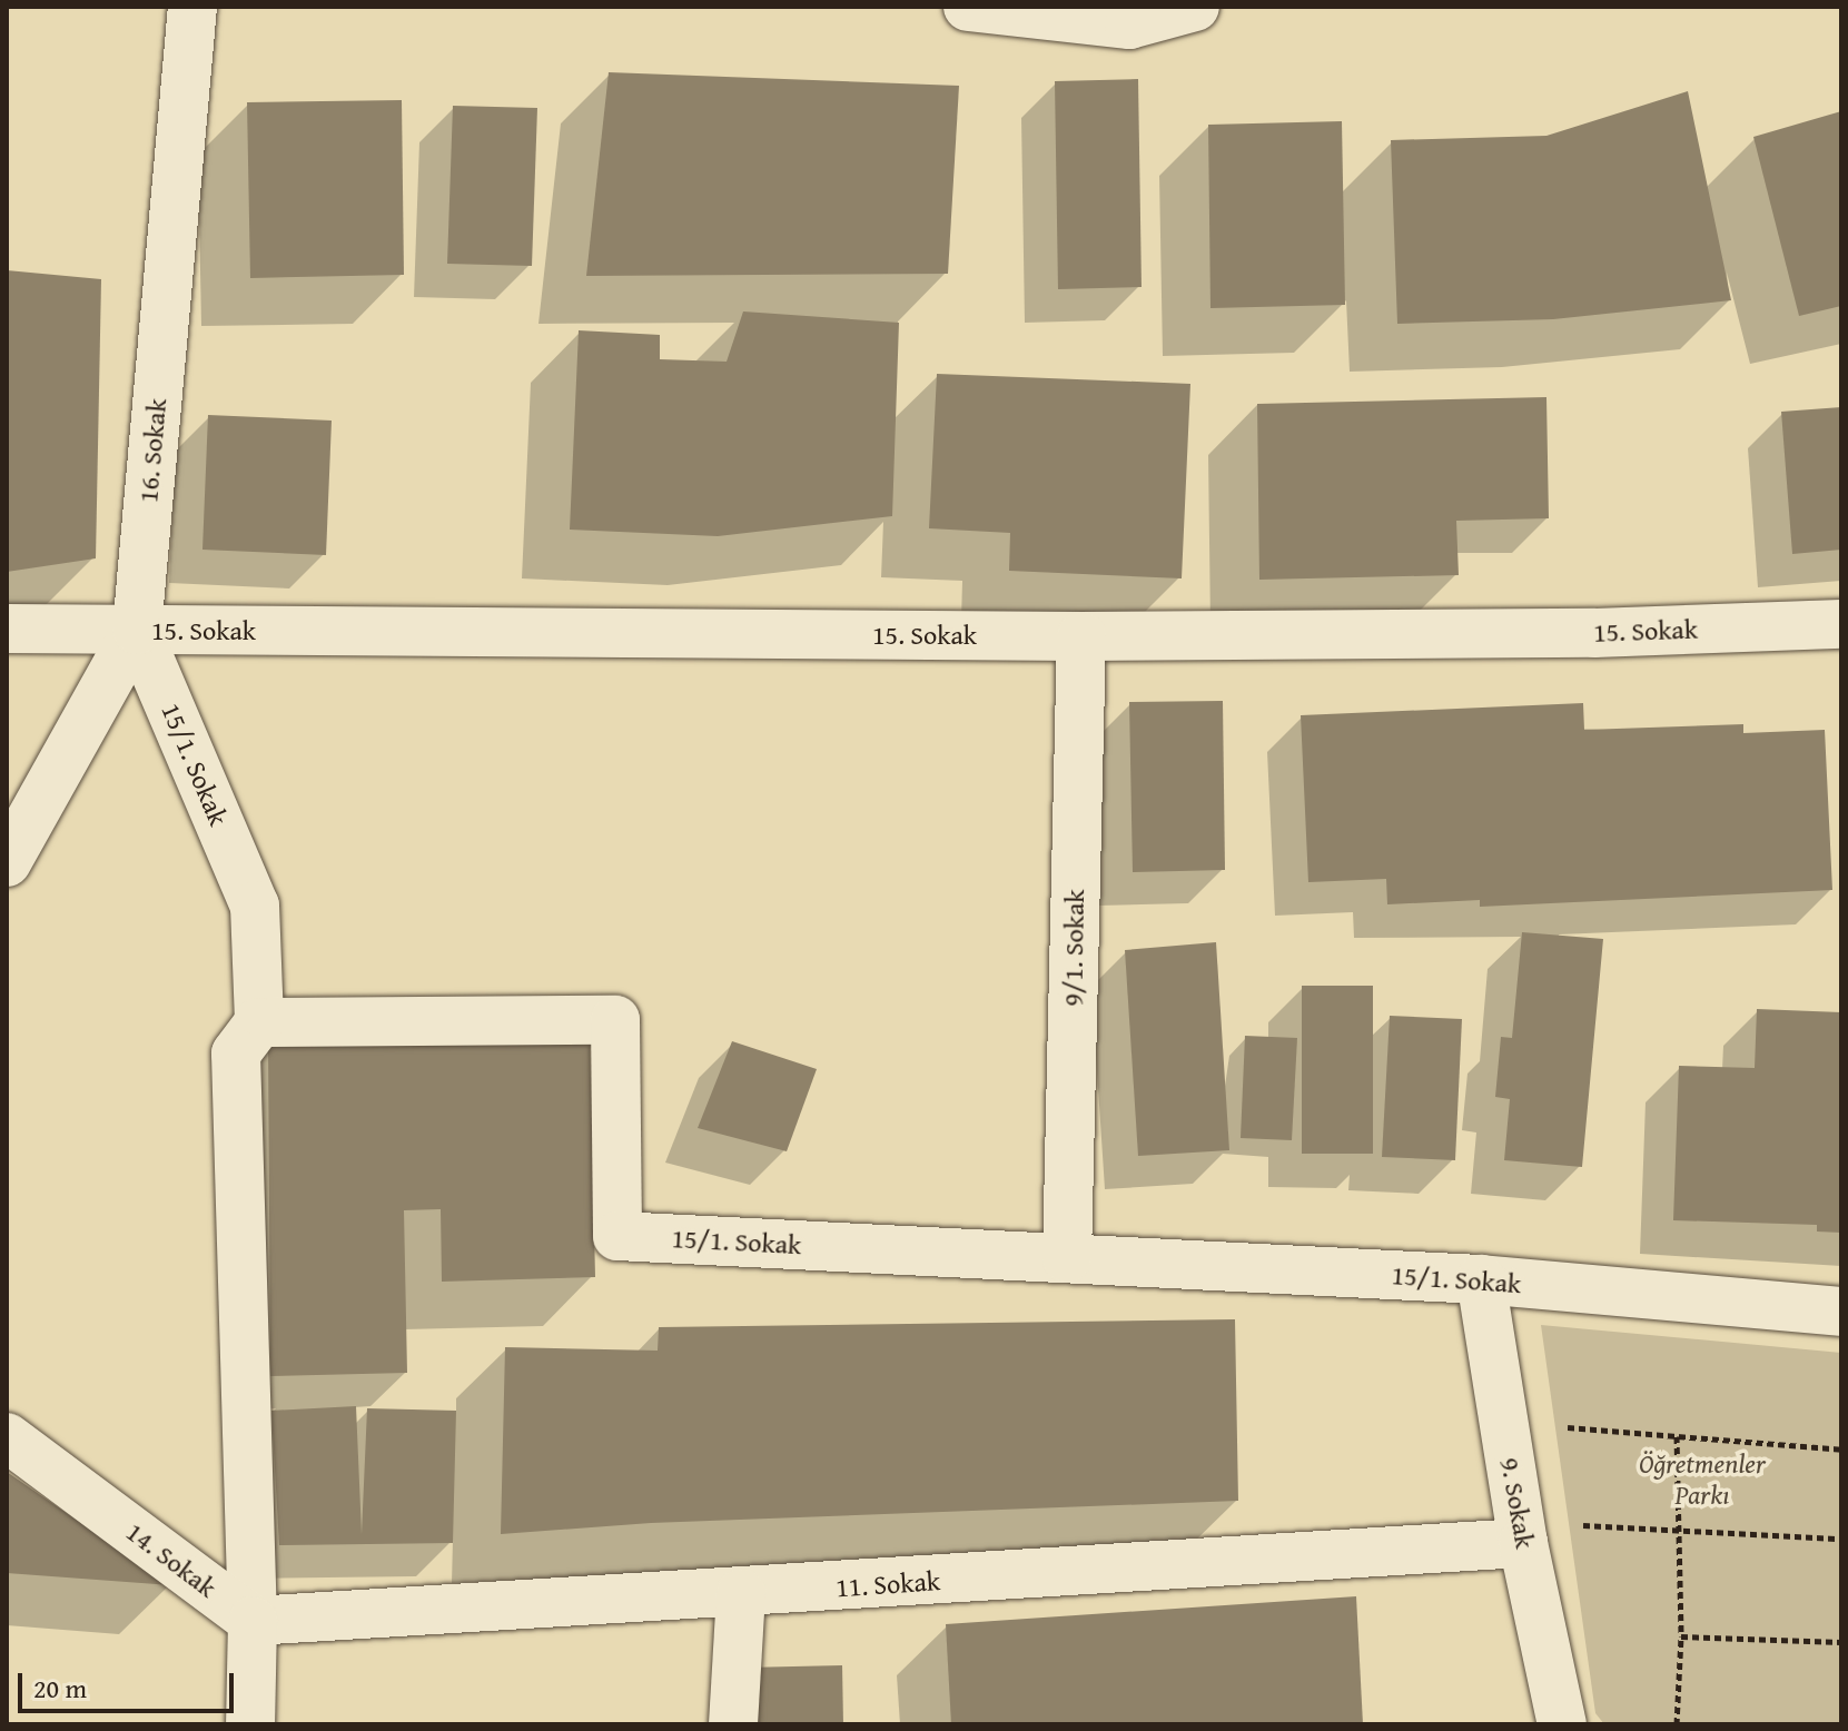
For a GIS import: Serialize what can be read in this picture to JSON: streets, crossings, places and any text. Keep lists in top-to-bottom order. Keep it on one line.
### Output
{"streets":{"street":["16. Sokak","15. Sokak","15/1. Sokak","9/1. Sokak","9. Sokak","14. Sokak","11. Sokak"]},"crossings":[["16. Sokak","15. Sokak"],["16. Sokak","15/1. Sokak"],["15. Sokak","15/1. Sokak"],["15. Sokak","9/1. Sokak"],["15/1. Sokak","9/1. Sokak"],["15/1. Sokak","9. Sokak"],["9. Sokak","11. Sokak"],["14. Sokak","11. Sokak"]],"parks":["Öğretmenler Parkı"],"scale_bar":"20 m"}
